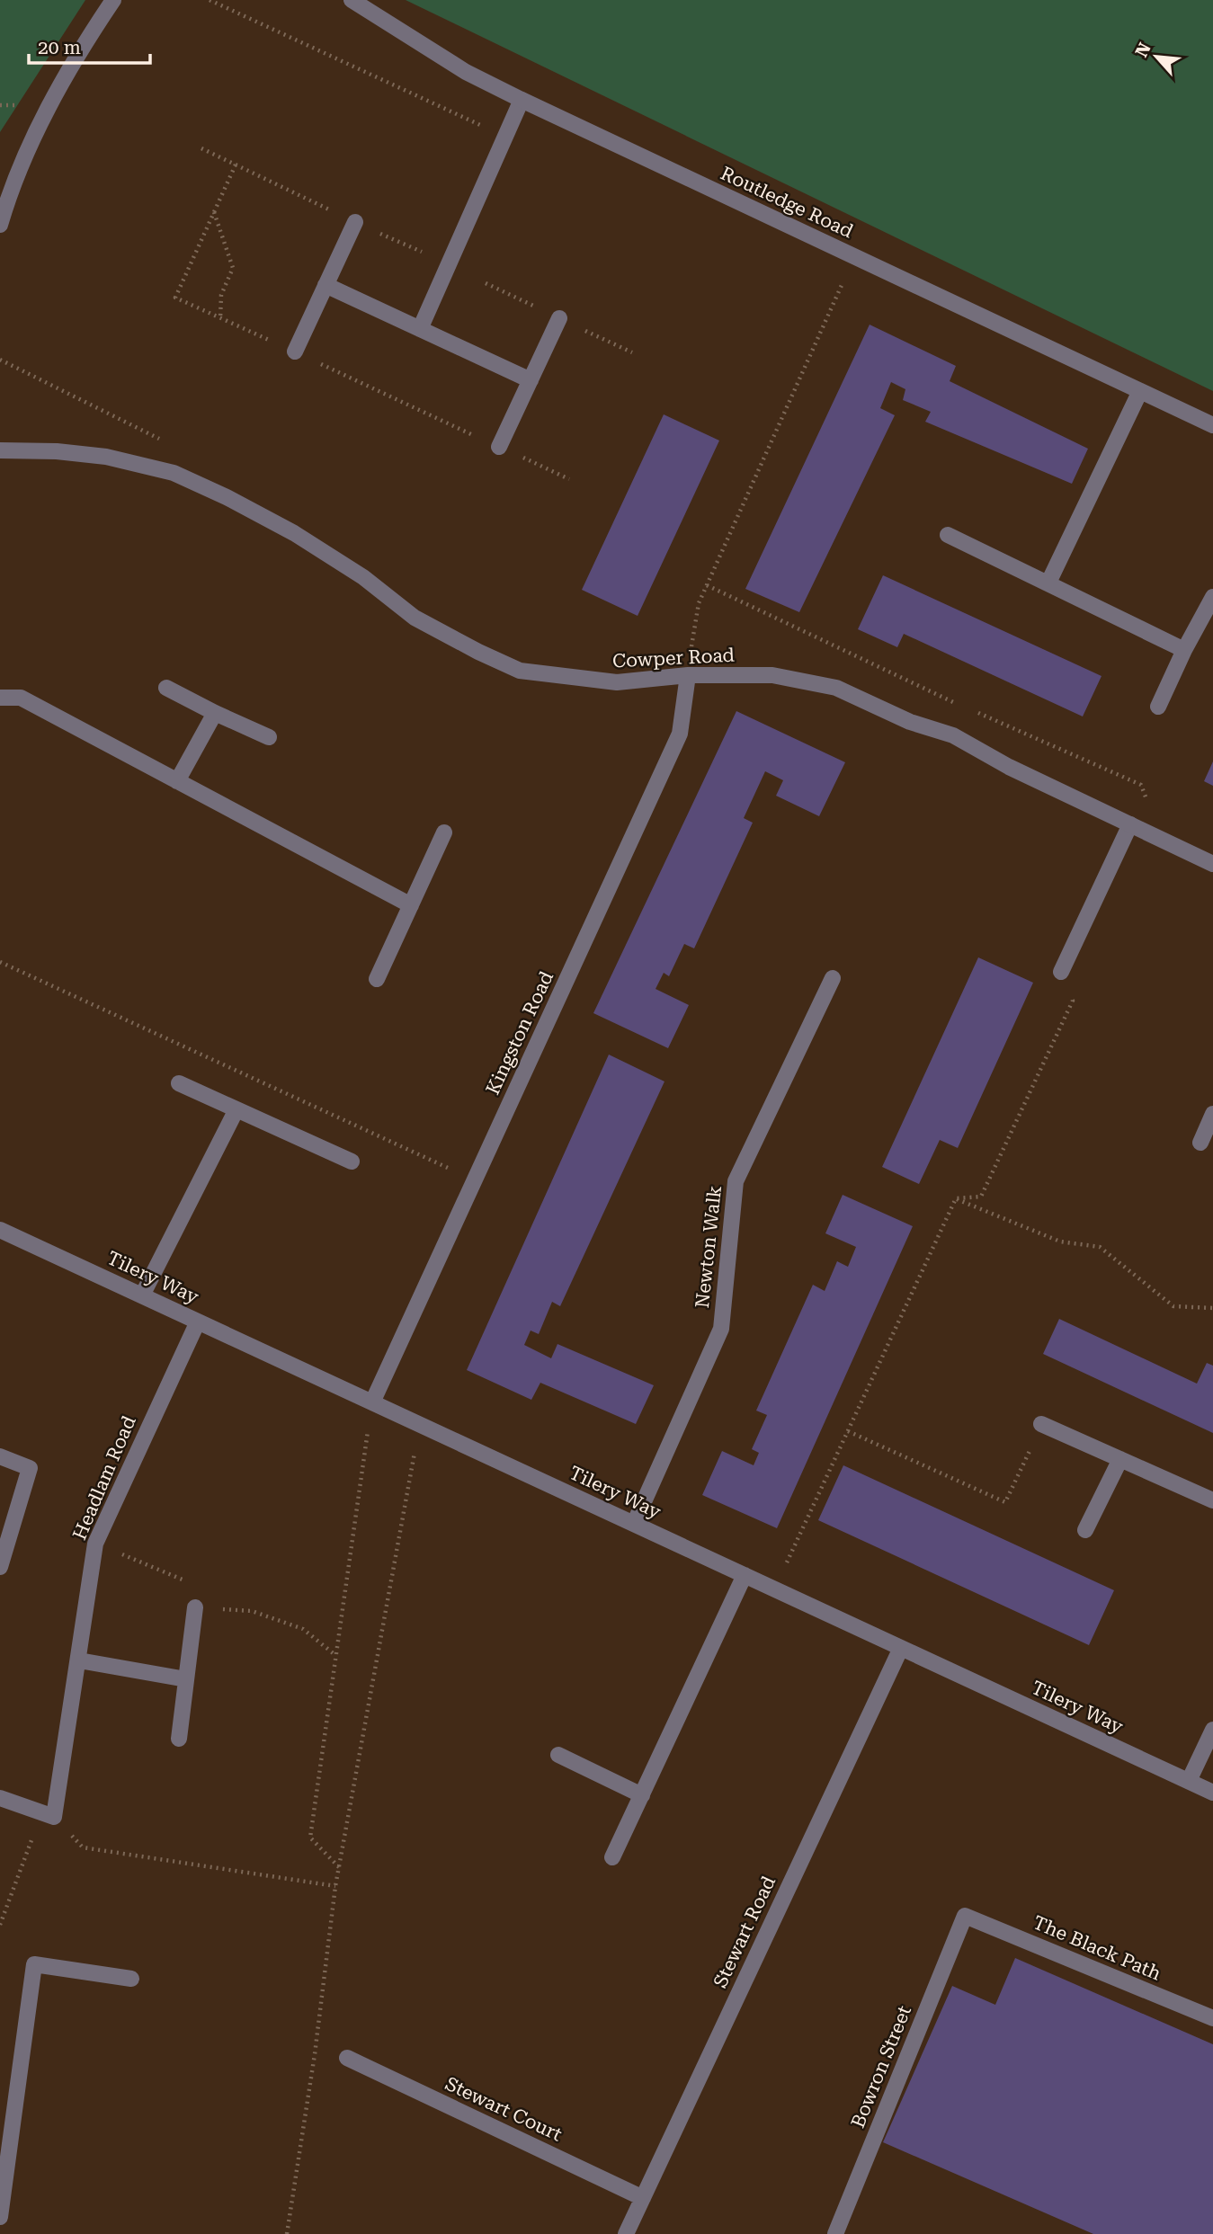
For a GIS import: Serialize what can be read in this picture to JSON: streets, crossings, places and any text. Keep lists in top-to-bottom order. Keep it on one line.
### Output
{"streets":{"street":["Routledge Road","Cowper Road","Kingston Road","Newton Walk","Tilery Way","Headlam Road","Stewart Road","The Black Path","Bowron Street","Stewart Court"]},"crossings":[["Cowper Road","Kingston Road"],["Kingston Road","Tilery Way"],["Newton Walk","Tilery Way"],["Tilery Way","Headlam Road"],["Tilery Way","Stewart Road"],["Stewart Road","Stewart Court"],["The Black Path","Bowron Street"]],"scale_bar":"20 m","north":"top left"}
